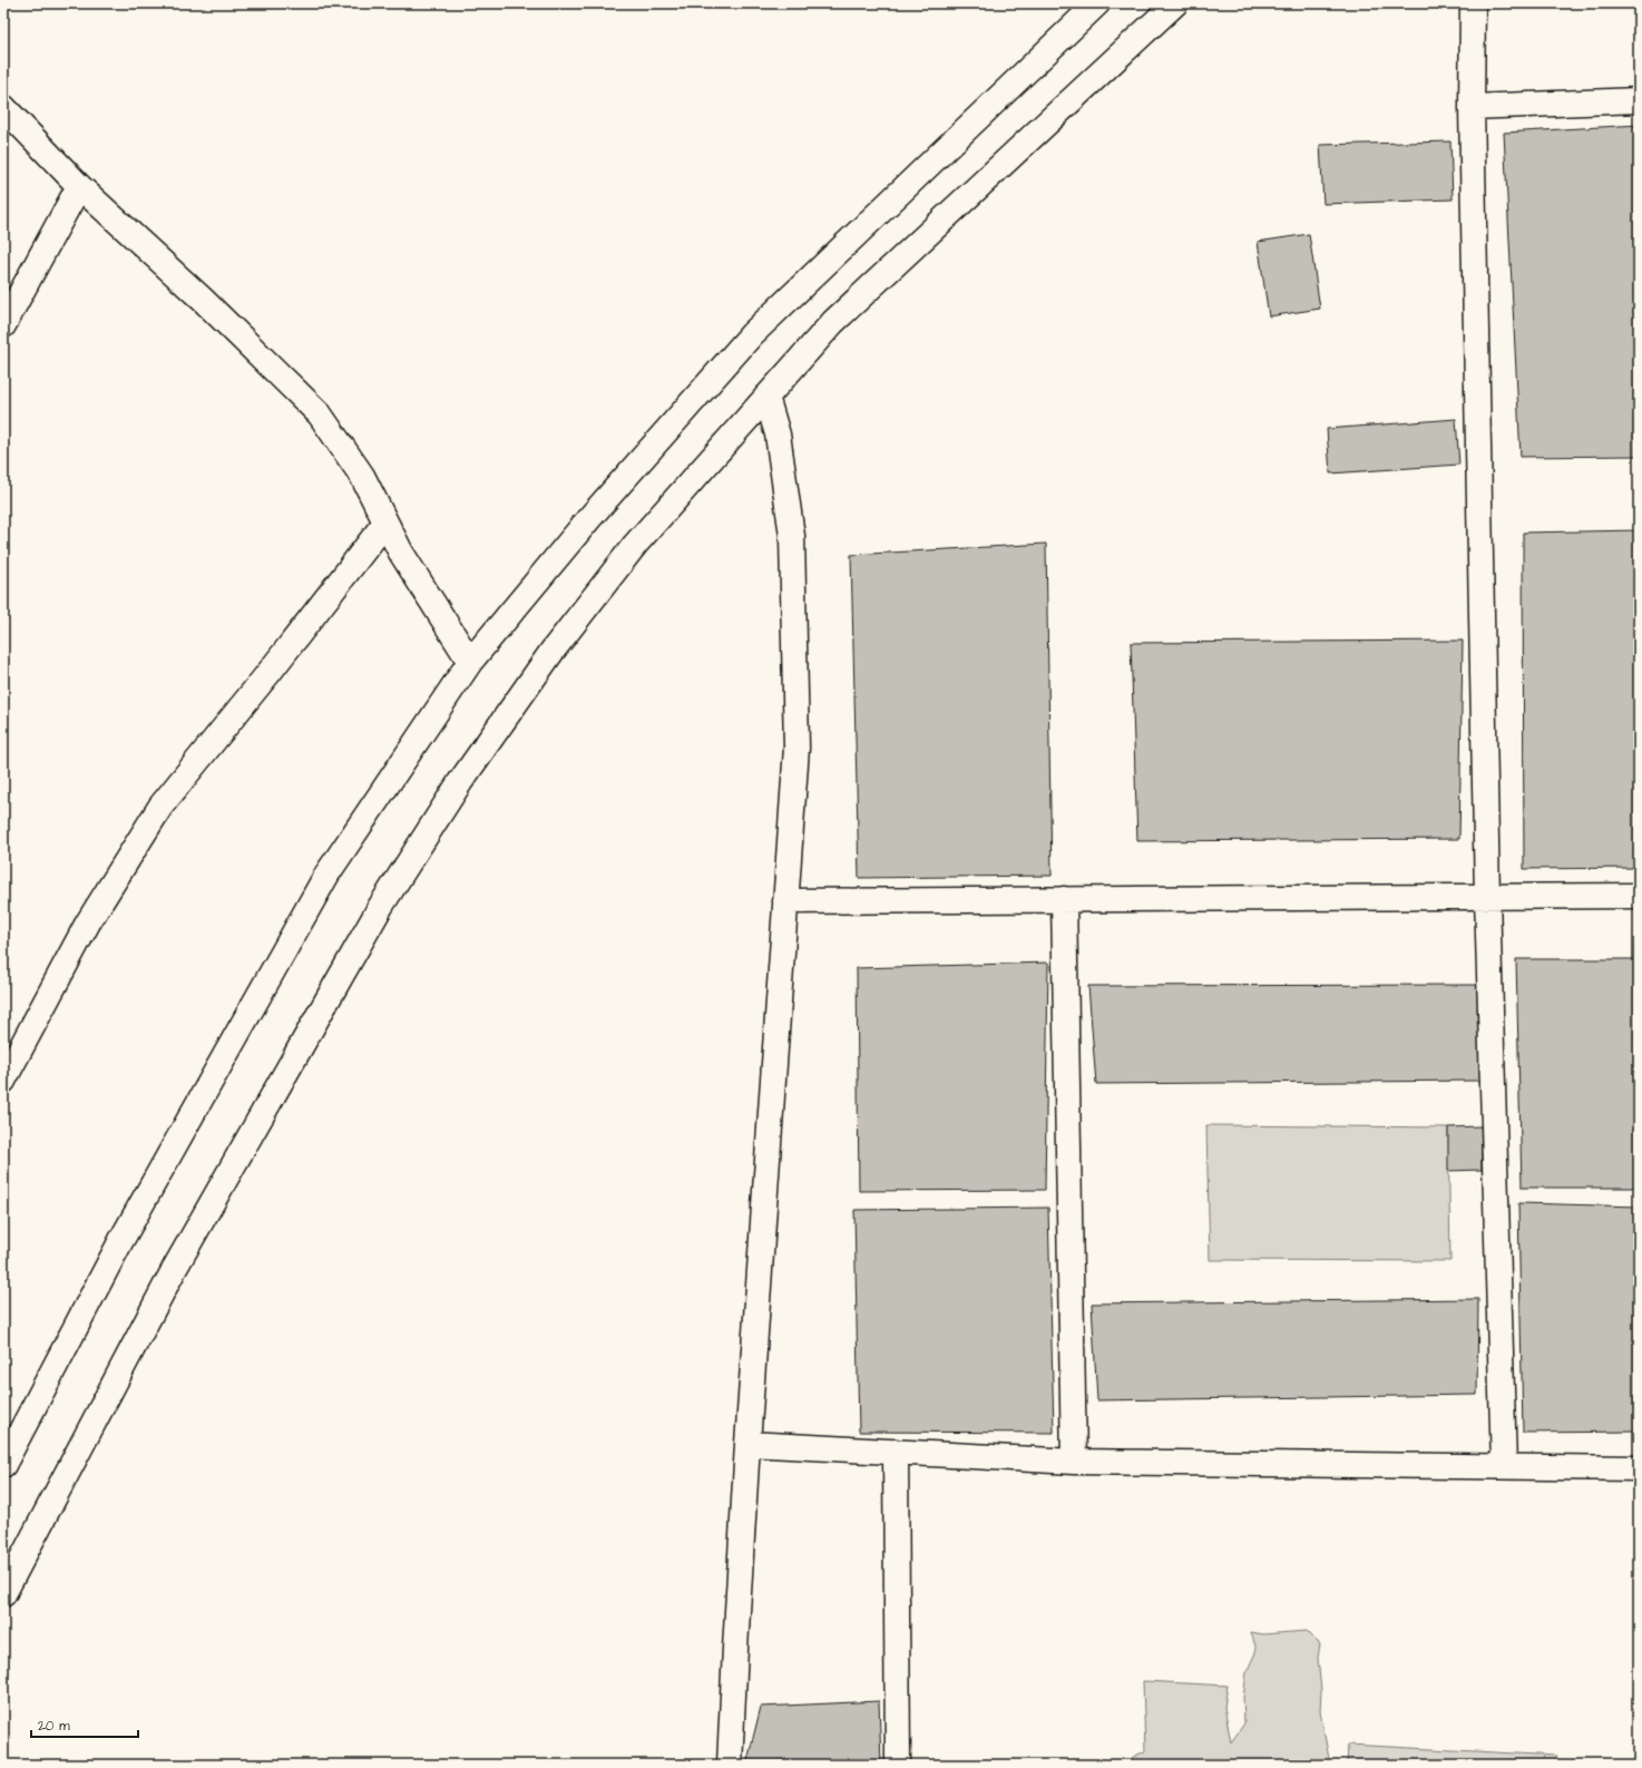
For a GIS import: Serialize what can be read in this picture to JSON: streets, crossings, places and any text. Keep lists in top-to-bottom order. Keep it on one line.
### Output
{"scale_bar":"20 m"}
